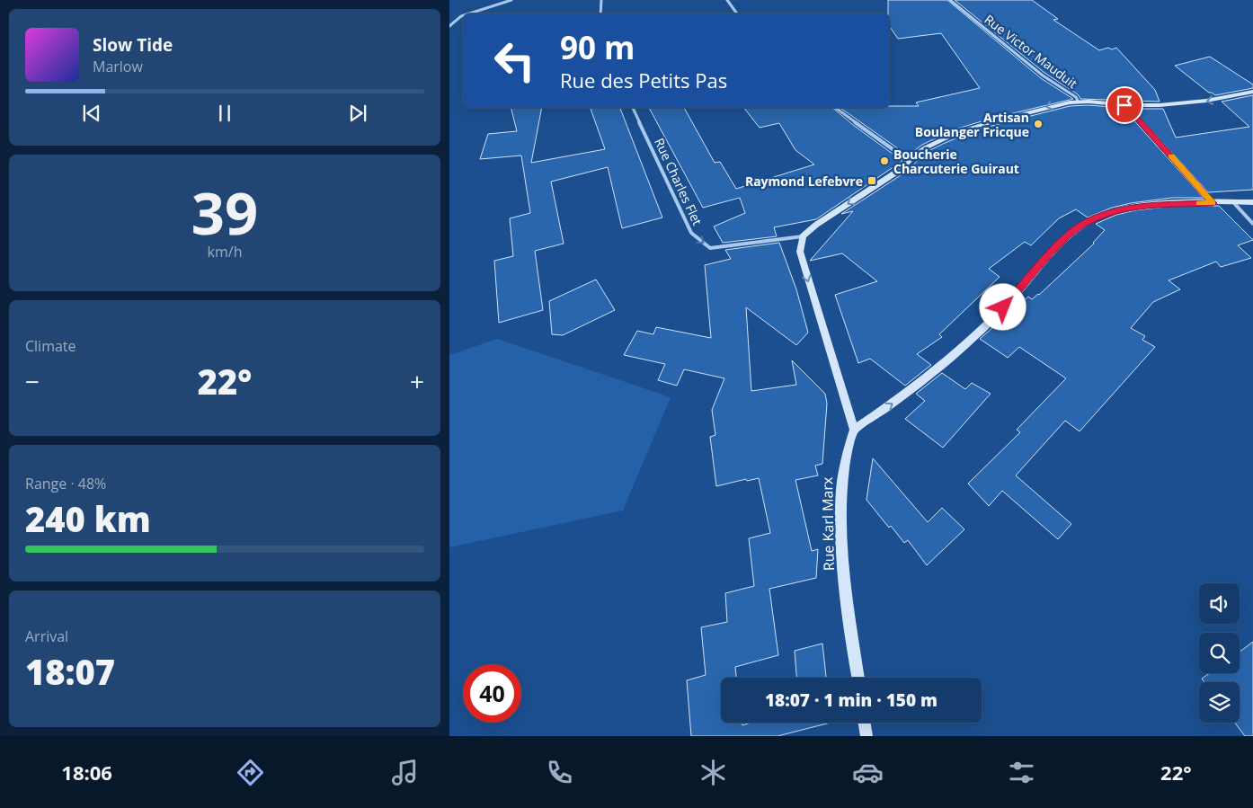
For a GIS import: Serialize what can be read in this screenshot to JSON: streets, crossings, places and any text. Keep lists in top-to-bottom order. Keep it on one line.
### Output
{"streets":{"street":["Rue Victor Mauduit","Rue Charles Flet","Rue Karl Marx"]},"one_way":["Rue Charles Flet"],"places":{"other":["Artisan Boulanger Fricque","Boucherie Charcuterie Guiraut"],"transit":["Raymond Lefebvre"]},"page":{"turn":["90 m","Rue des Petits Pas"],"song":["Slow Tide","Marlow"],"tile":[["39","km/h"],"Climate",["Range · 48%","240 km"],["Arrival","18:07"]],"heat":["−","22°","+"],"limit":"40","trip":"18:07 · 1 min · 150 m","tabs":["18:06","22°"]}}
